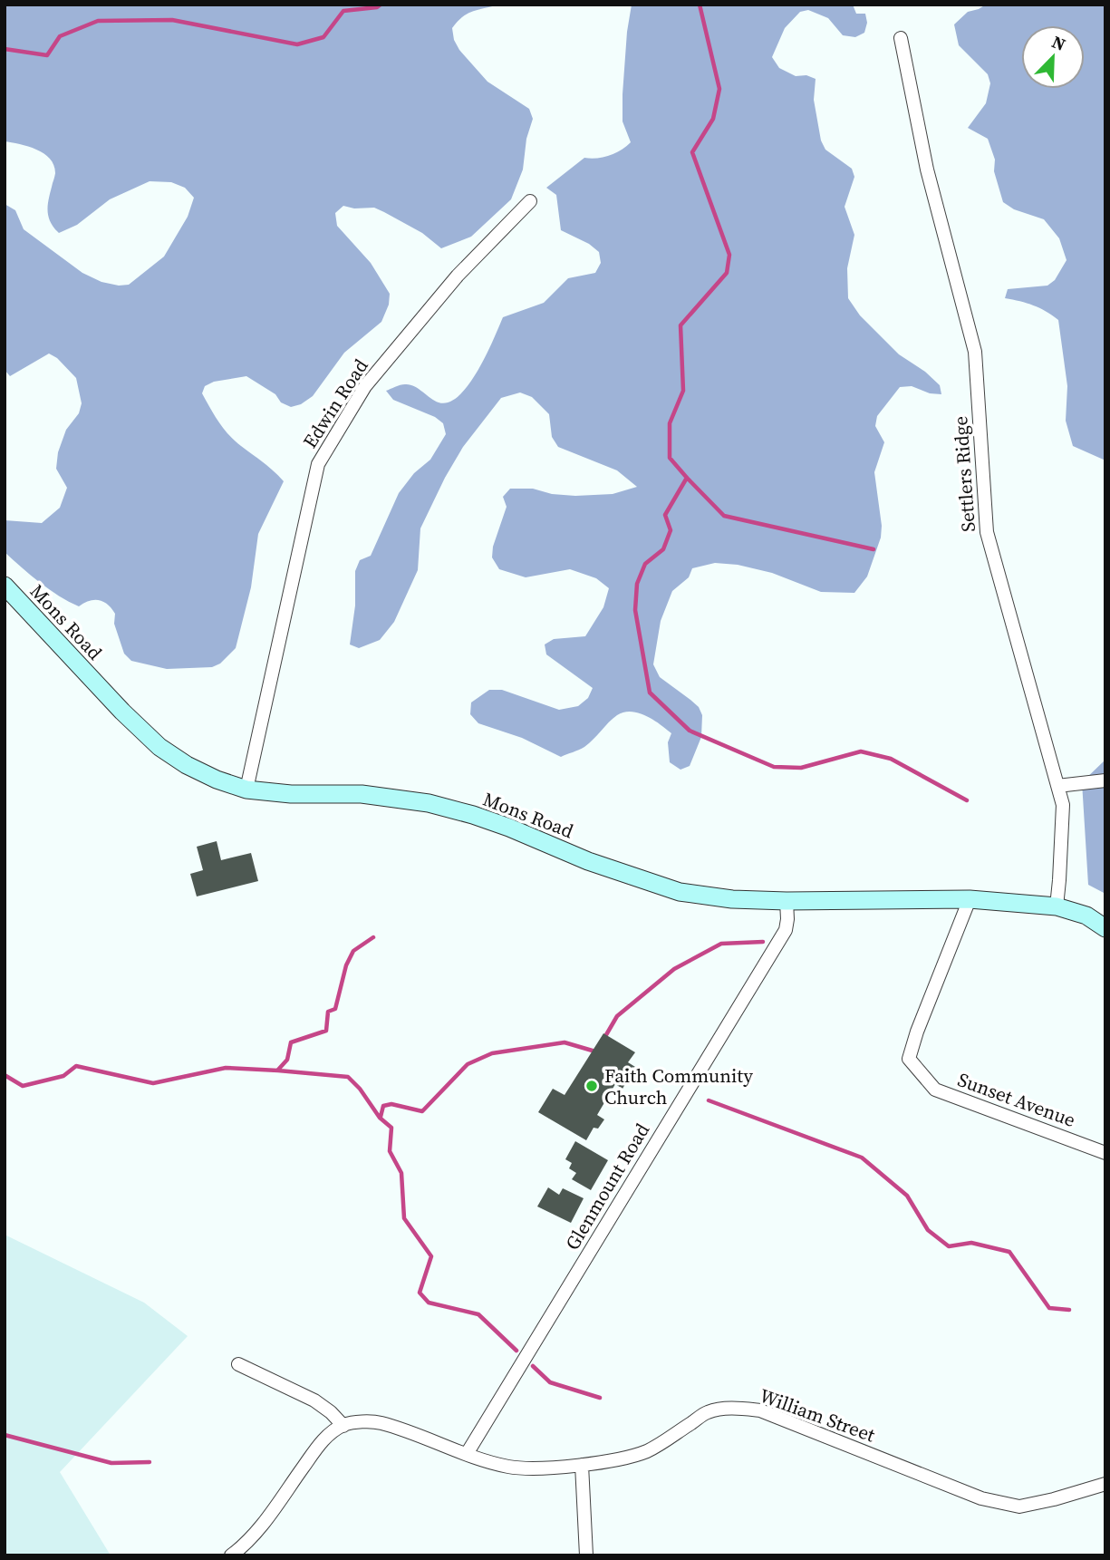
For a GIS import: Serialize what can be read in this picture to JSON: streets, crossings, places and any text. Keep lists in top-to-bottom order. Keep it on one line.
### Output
{"streets":{"main road":["Mons Road"],"street":["Edwin Road","Settlers Ridge","Sunset Avenue","Glenmount Road","William Street"]},"crossings":[["Edwin Road","Mons Road"],["Settlers Ridge","Mons Road"],["Mons Road","Sunset Avenue"],["Mons Road","Glenmount Road"],["Glenmount Road","William Street"]],"places":["Faith Community Church"],"north":"top right"}
